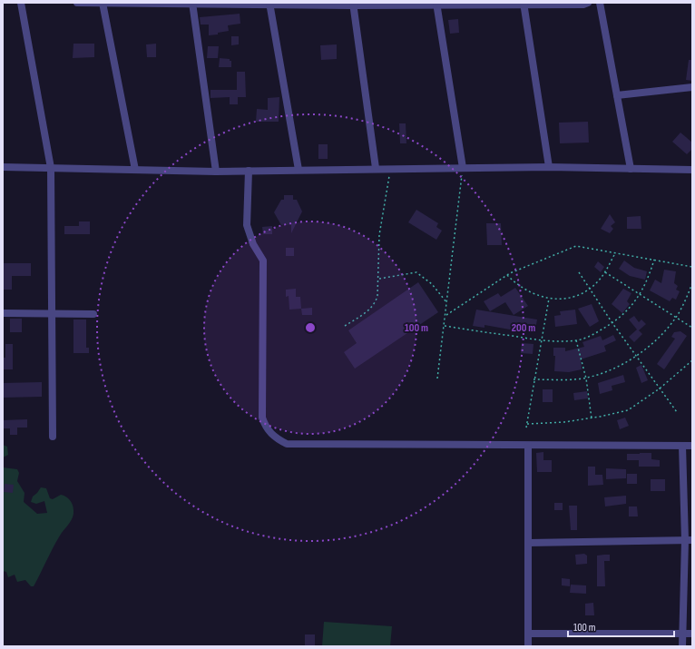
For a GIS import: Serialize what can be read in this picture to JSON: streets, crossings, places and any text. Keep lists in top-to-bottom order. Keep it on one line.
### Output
{"scale_bar":"100 m","rings":["100 m","200 m"]}
